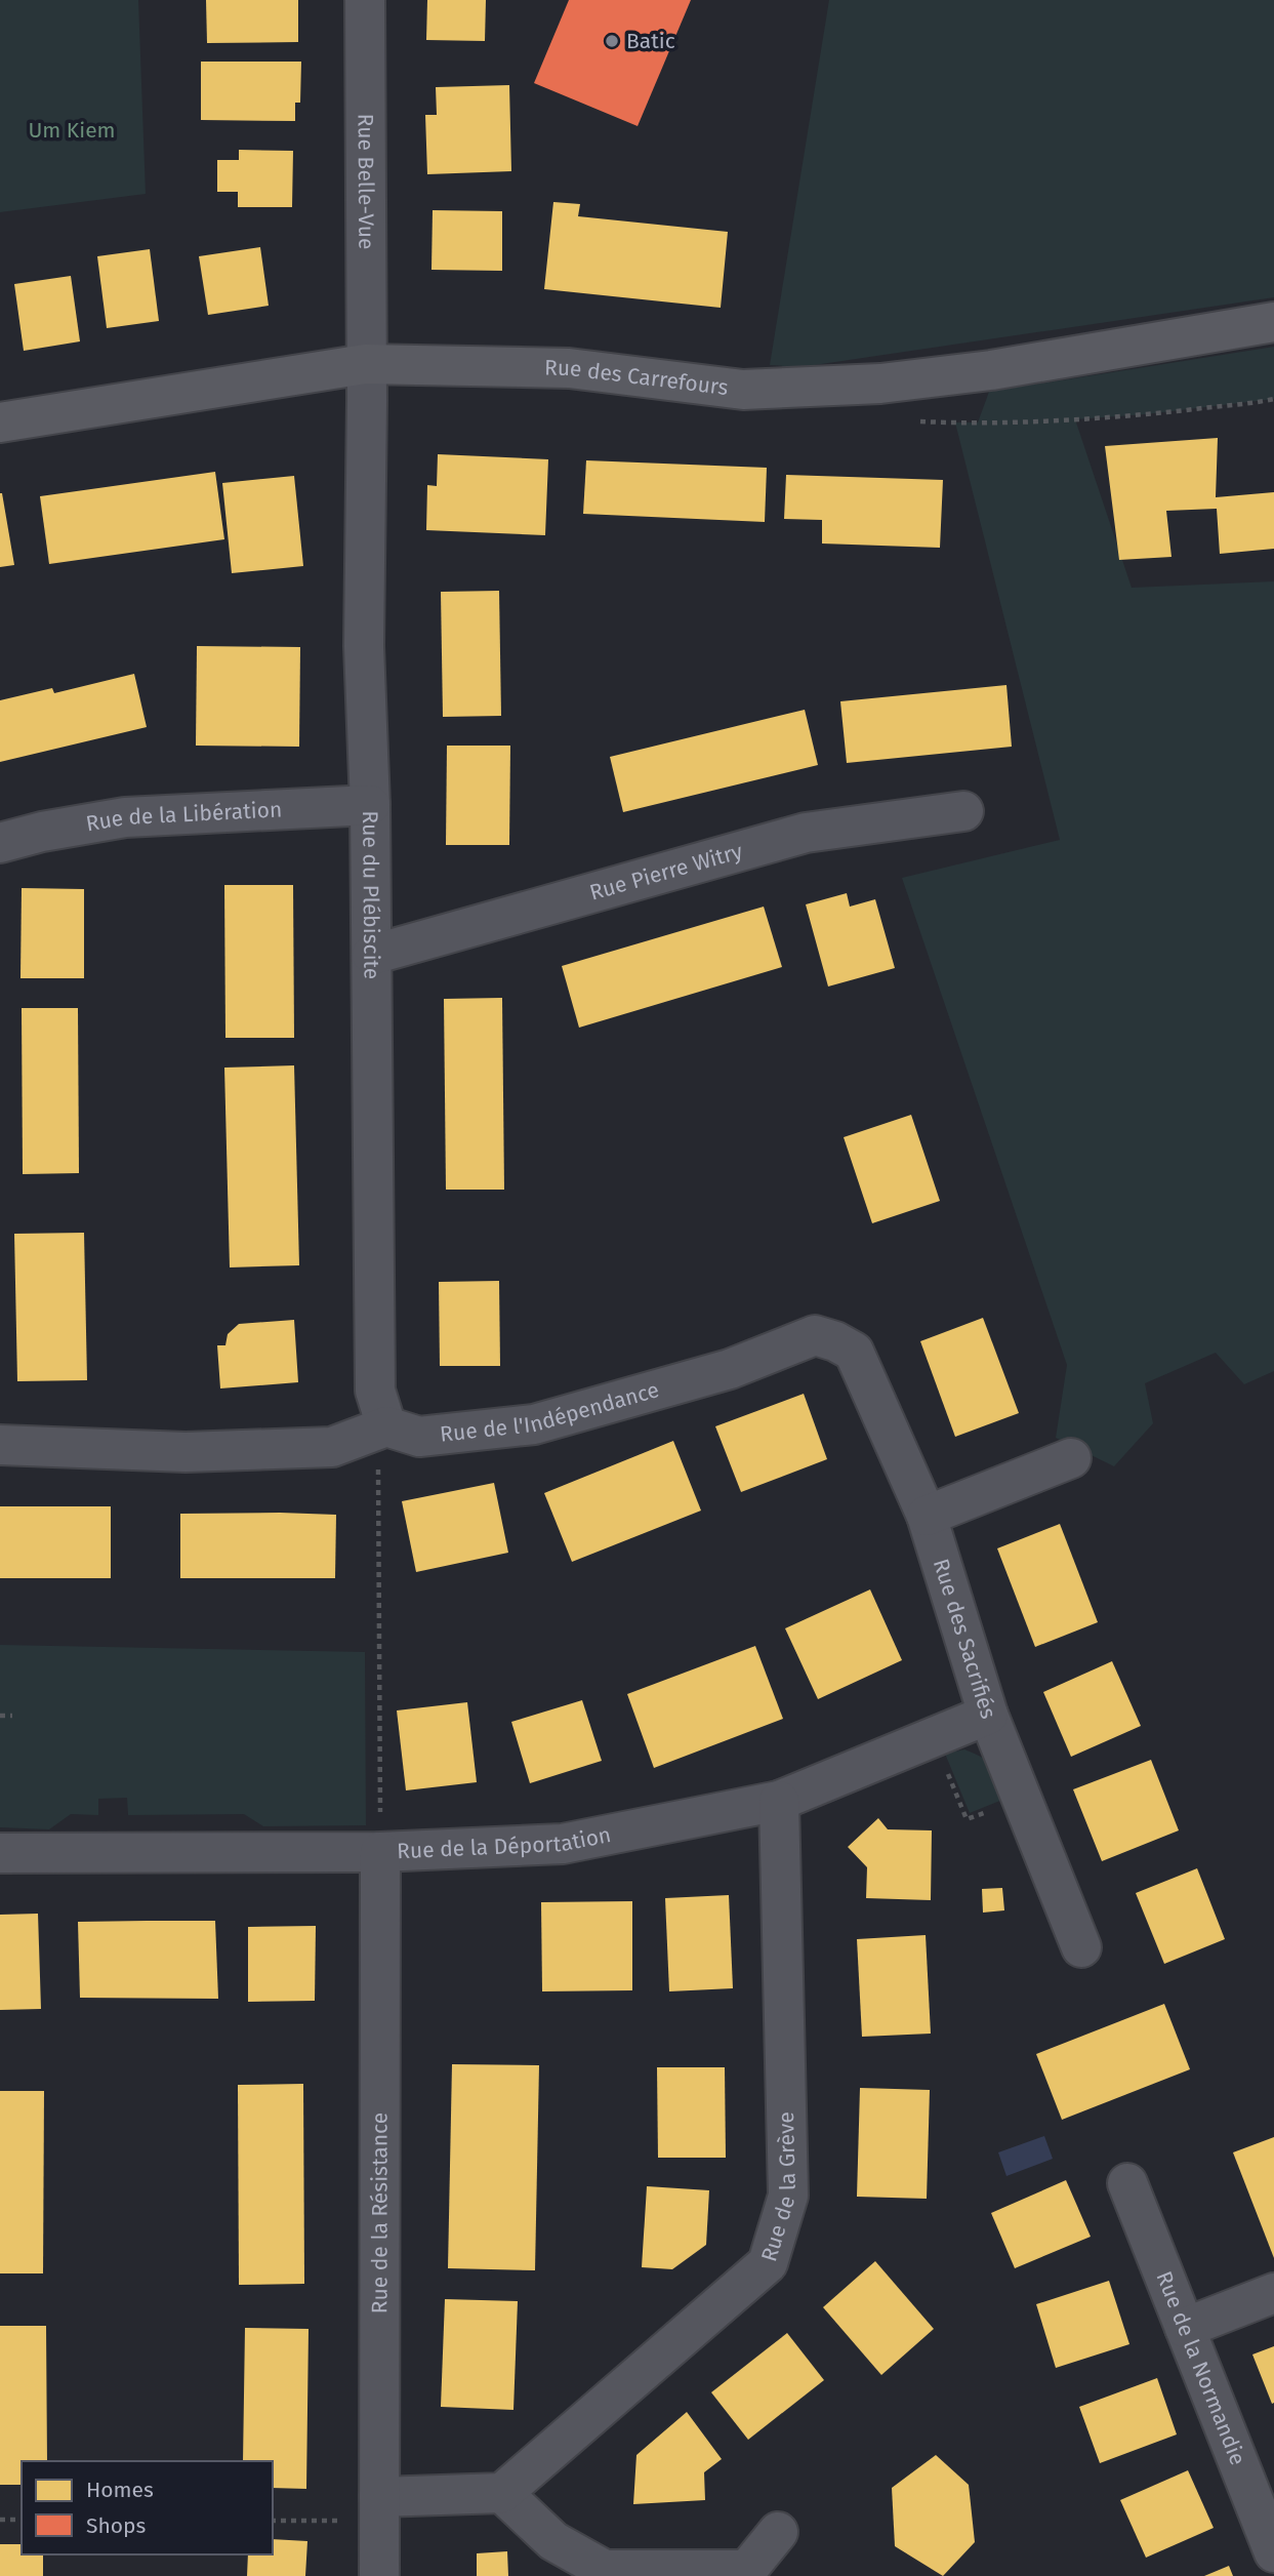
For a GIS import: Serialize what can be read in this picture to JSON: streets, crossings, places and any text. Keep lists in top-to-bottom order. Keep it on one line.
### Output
{"streets":{"main road":["Rue des Carrefours"],"street":["Rue Belle-Vue","Rue de la Libération","Rue Pierre Witry","Rue du Plébiscite","Rue de l'Indépendance","Rue des Sacrifiés","Rue de la Déportation","Rue de la Grève","Rue de la Résistance","Rue de la Normandie"]},"crossings":[["Rue Belle-Vue","Rue des Carrefours"],["Rue Belle-Vue","Rue du Plébiscite"],["Rue des Carrefours","Rue du Plébiscite"],["Rue de la Libération","Rue du Plébiscite"],["Rue Pierre Witry","Rue du Plébiscite"],["Rue du Plébiscite","Rue de l'Indépendance"],["Rue de l'Indépendance","Rue des Sacrifiés"],["Rue des Sacrifiés","Rue de la Déportation"],["Rue de la Déportation","Rue de la Grève"],["Rue de la Déportation","Rue de la Résistance"]],"parks":["Um Kiem"],"places":["Batic"],"legend":["Homes","Shops"]}
